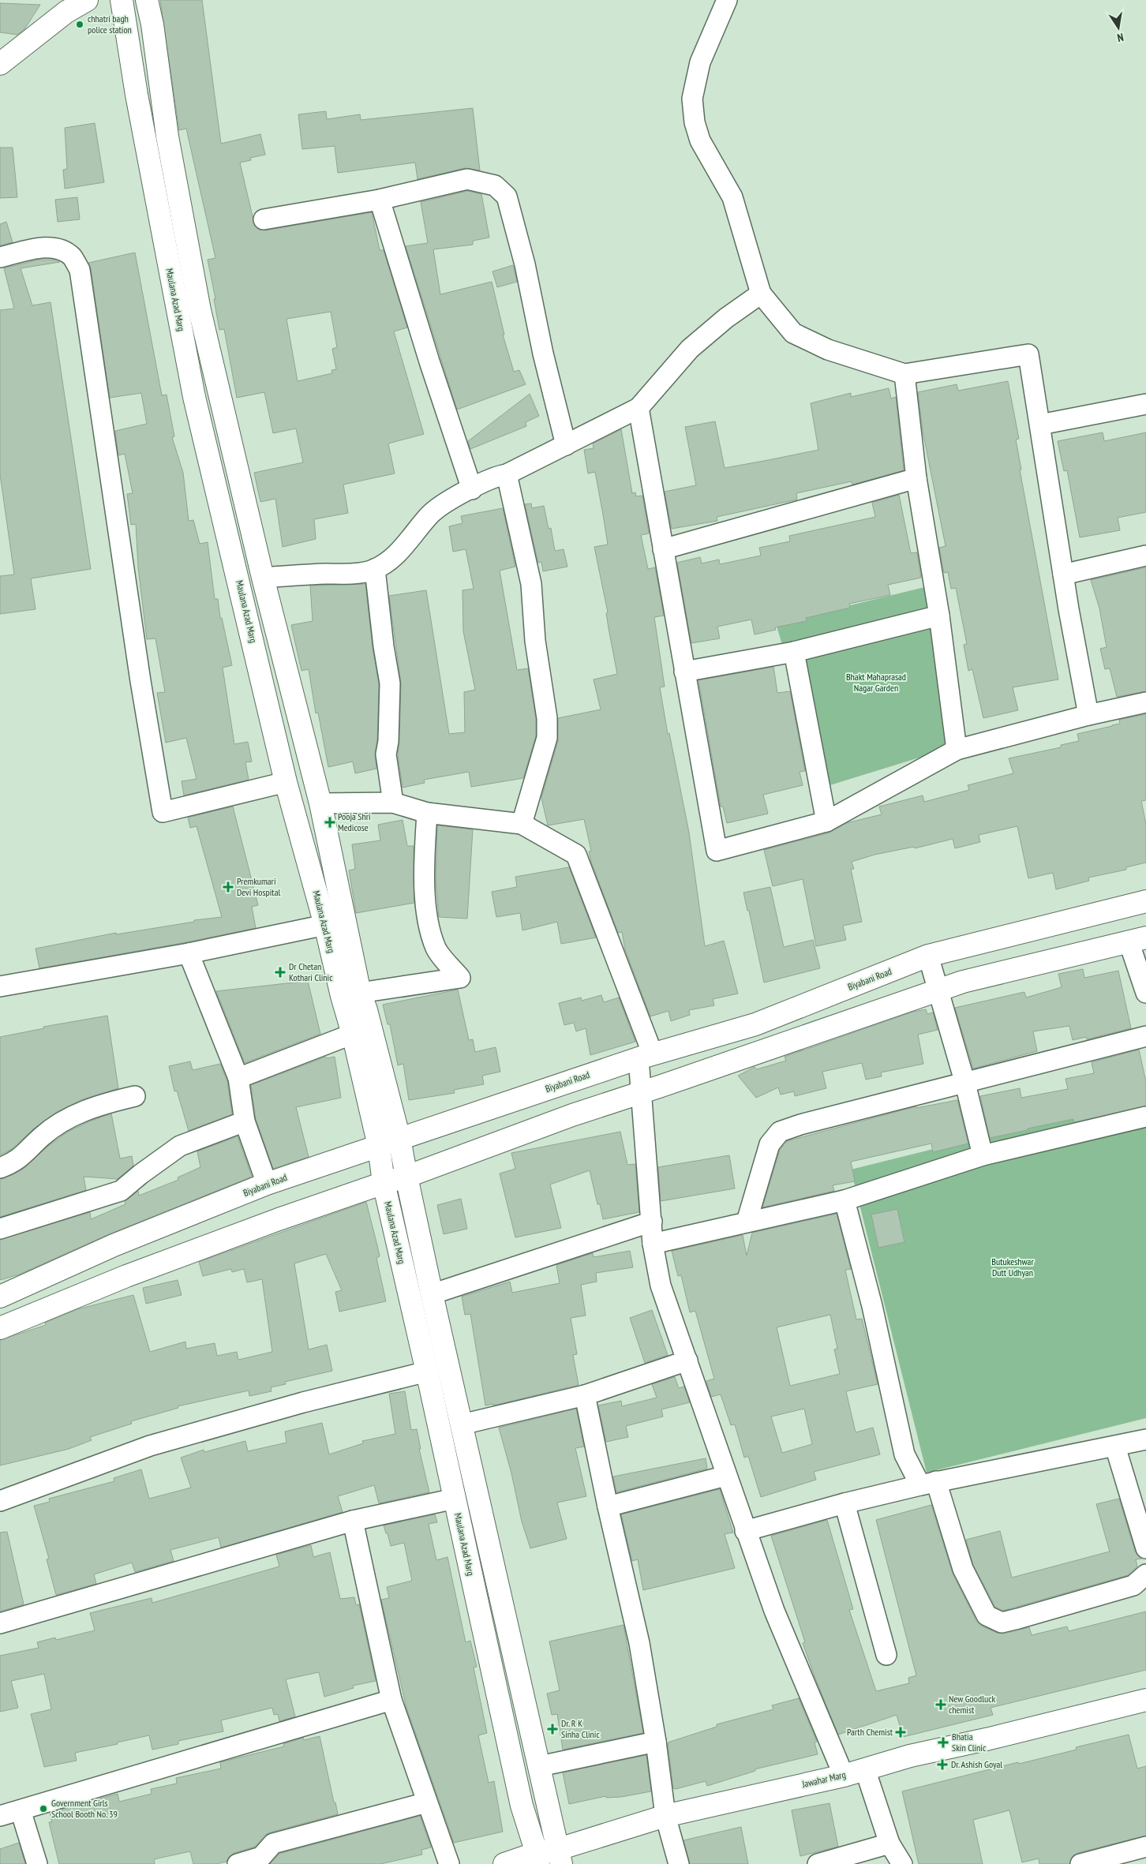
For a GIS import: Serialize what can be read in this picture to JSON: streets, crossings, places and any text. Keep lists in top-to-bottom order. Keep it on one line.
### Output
{"streets":{"main road":["Maulana Azad Marg","Biyabani Road","Jawahar Marg"]},"crossings":[["Maulana Azad Marg","Biyabani Road"],["Maulana Azad Marg","Jawahar Marg"]],"parks":["Bhakt Mahaprasad Nagar Garden","Butukeshwar Dutt Udhyan"],"places":{"other":["chhatri bagh police station","Government Girls School Booth No. 39"],"health":["Pooja Shri Medicose","Premkumari Devi Hospital","Dr Chetan Kothari Clinic","New Goodluck chemist","Dr. R K Sinha Clinic","Parth Chemist","Bhatia Skin Clinic","Dr. Ashish Goyal"]},"north":"bottom"}
